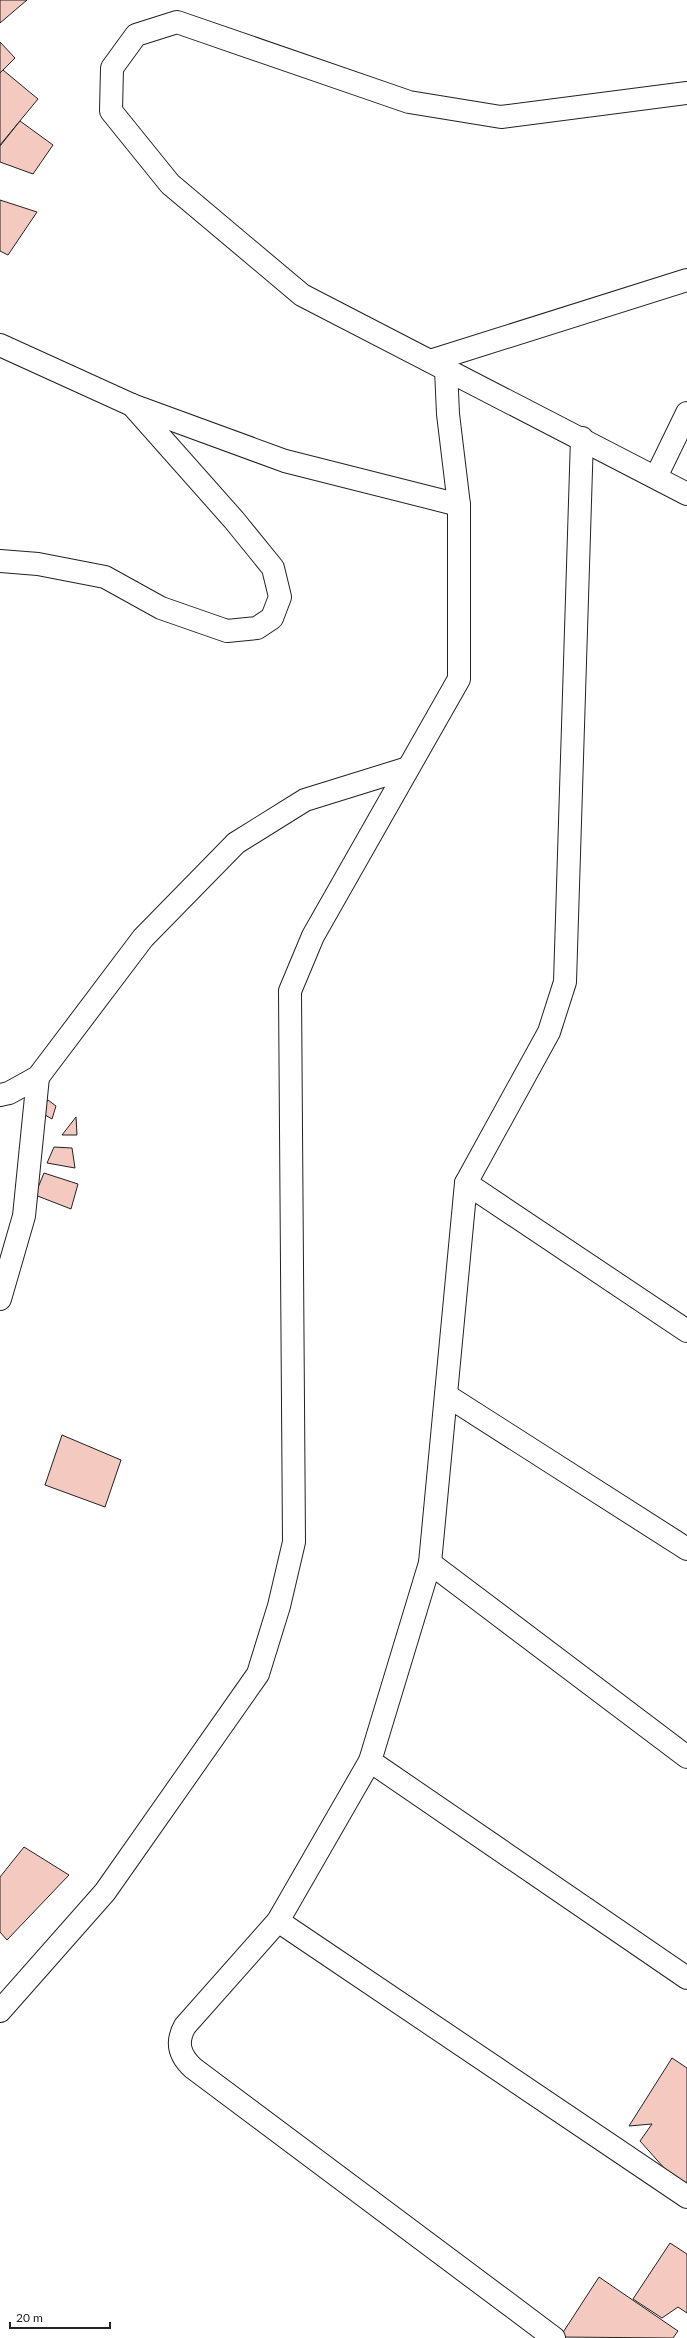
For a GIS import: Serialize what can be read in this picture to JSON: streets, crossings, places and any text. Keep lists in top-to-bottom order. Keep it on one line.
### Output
{"scale_bar":"20 m"}
